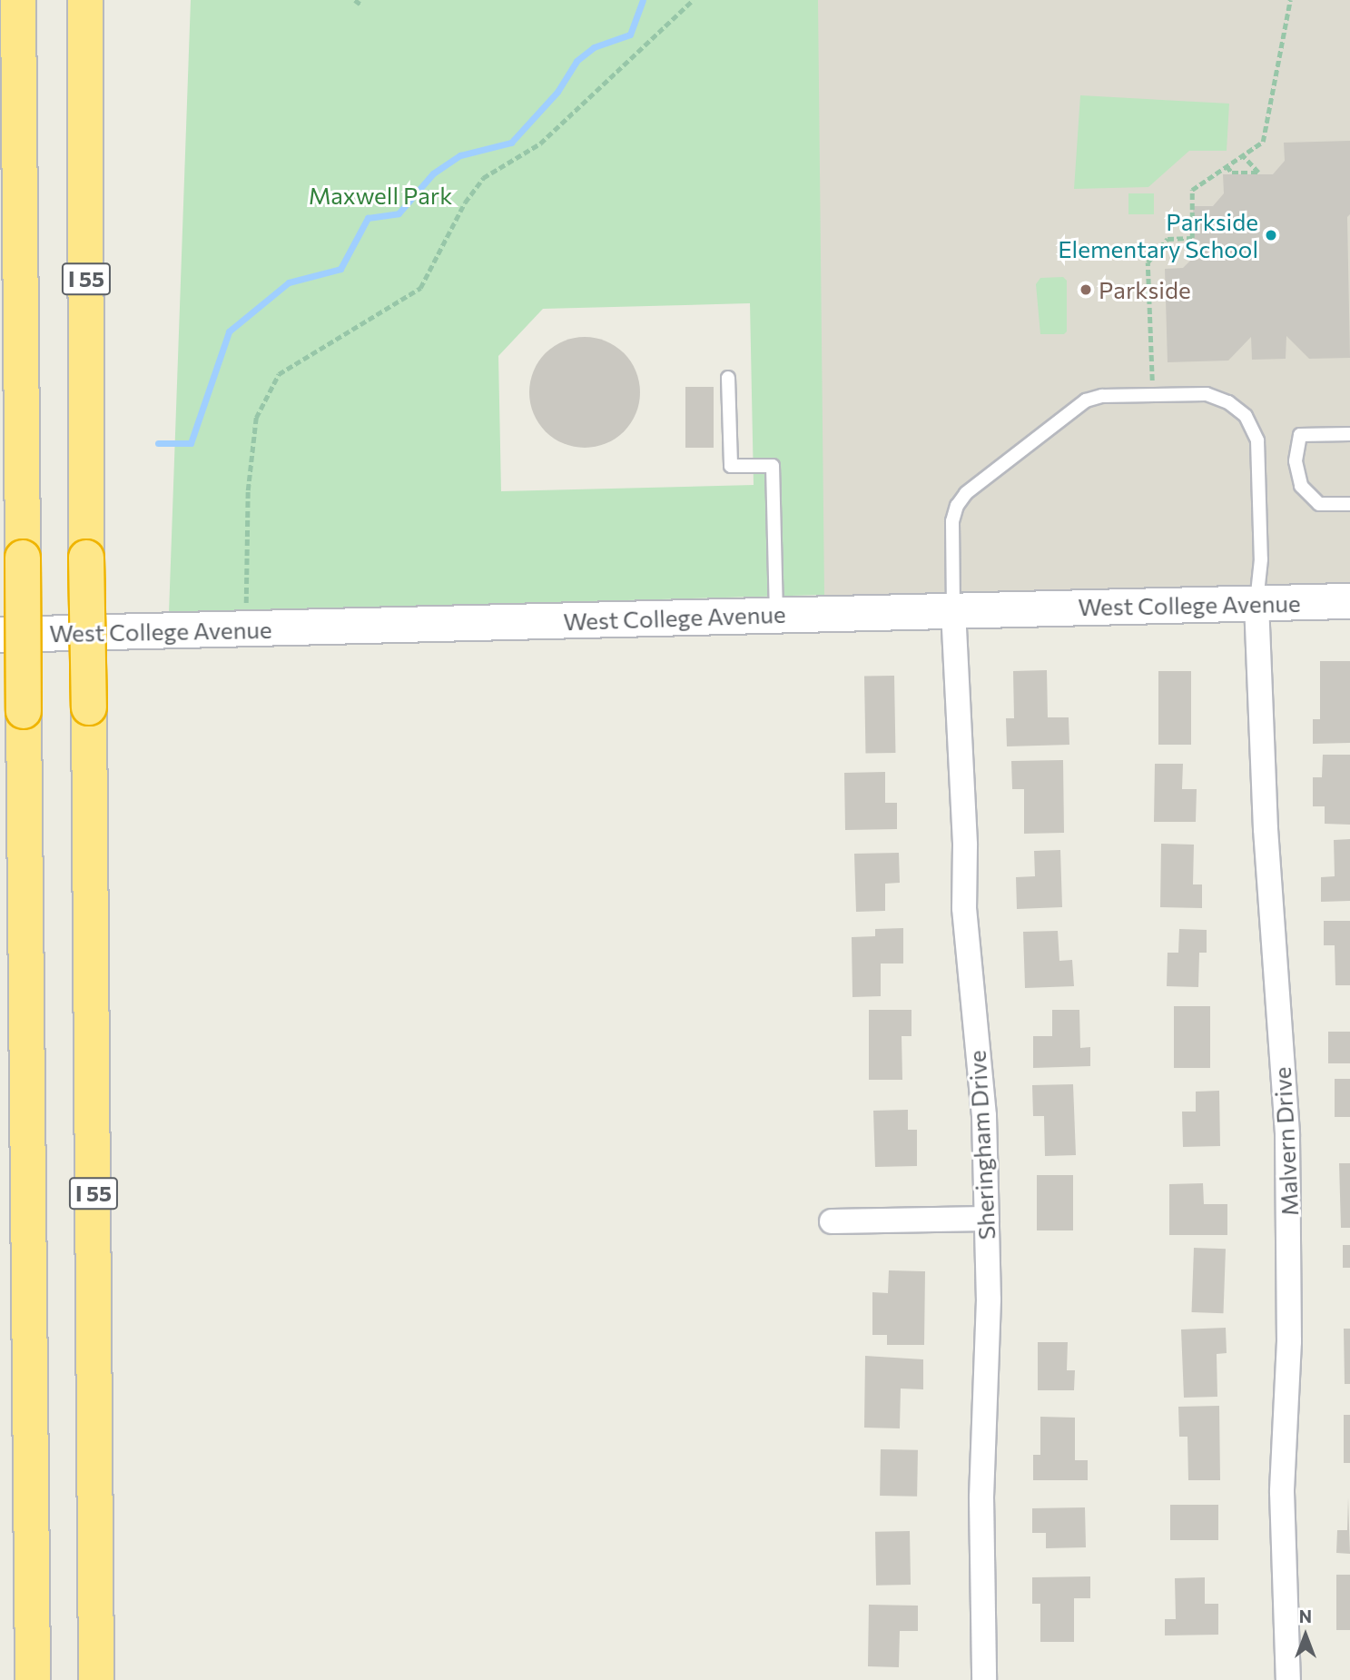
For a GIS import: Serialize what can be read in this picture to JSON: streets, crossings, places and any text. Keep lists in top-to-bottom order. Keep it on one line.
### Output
{"streets":{"highway":["I 55"],"main road":["West College Avenue"],"street":["Malvern Drive","Sheringham Drive"]},"crossings":[["West College Avenue","Malvern Drive"],["West College Avenue","Sheringham Drive"]],"parks":["Maxwell Park"],"places":["Parkside Elementary School","Parkside"],"north":"top"}
